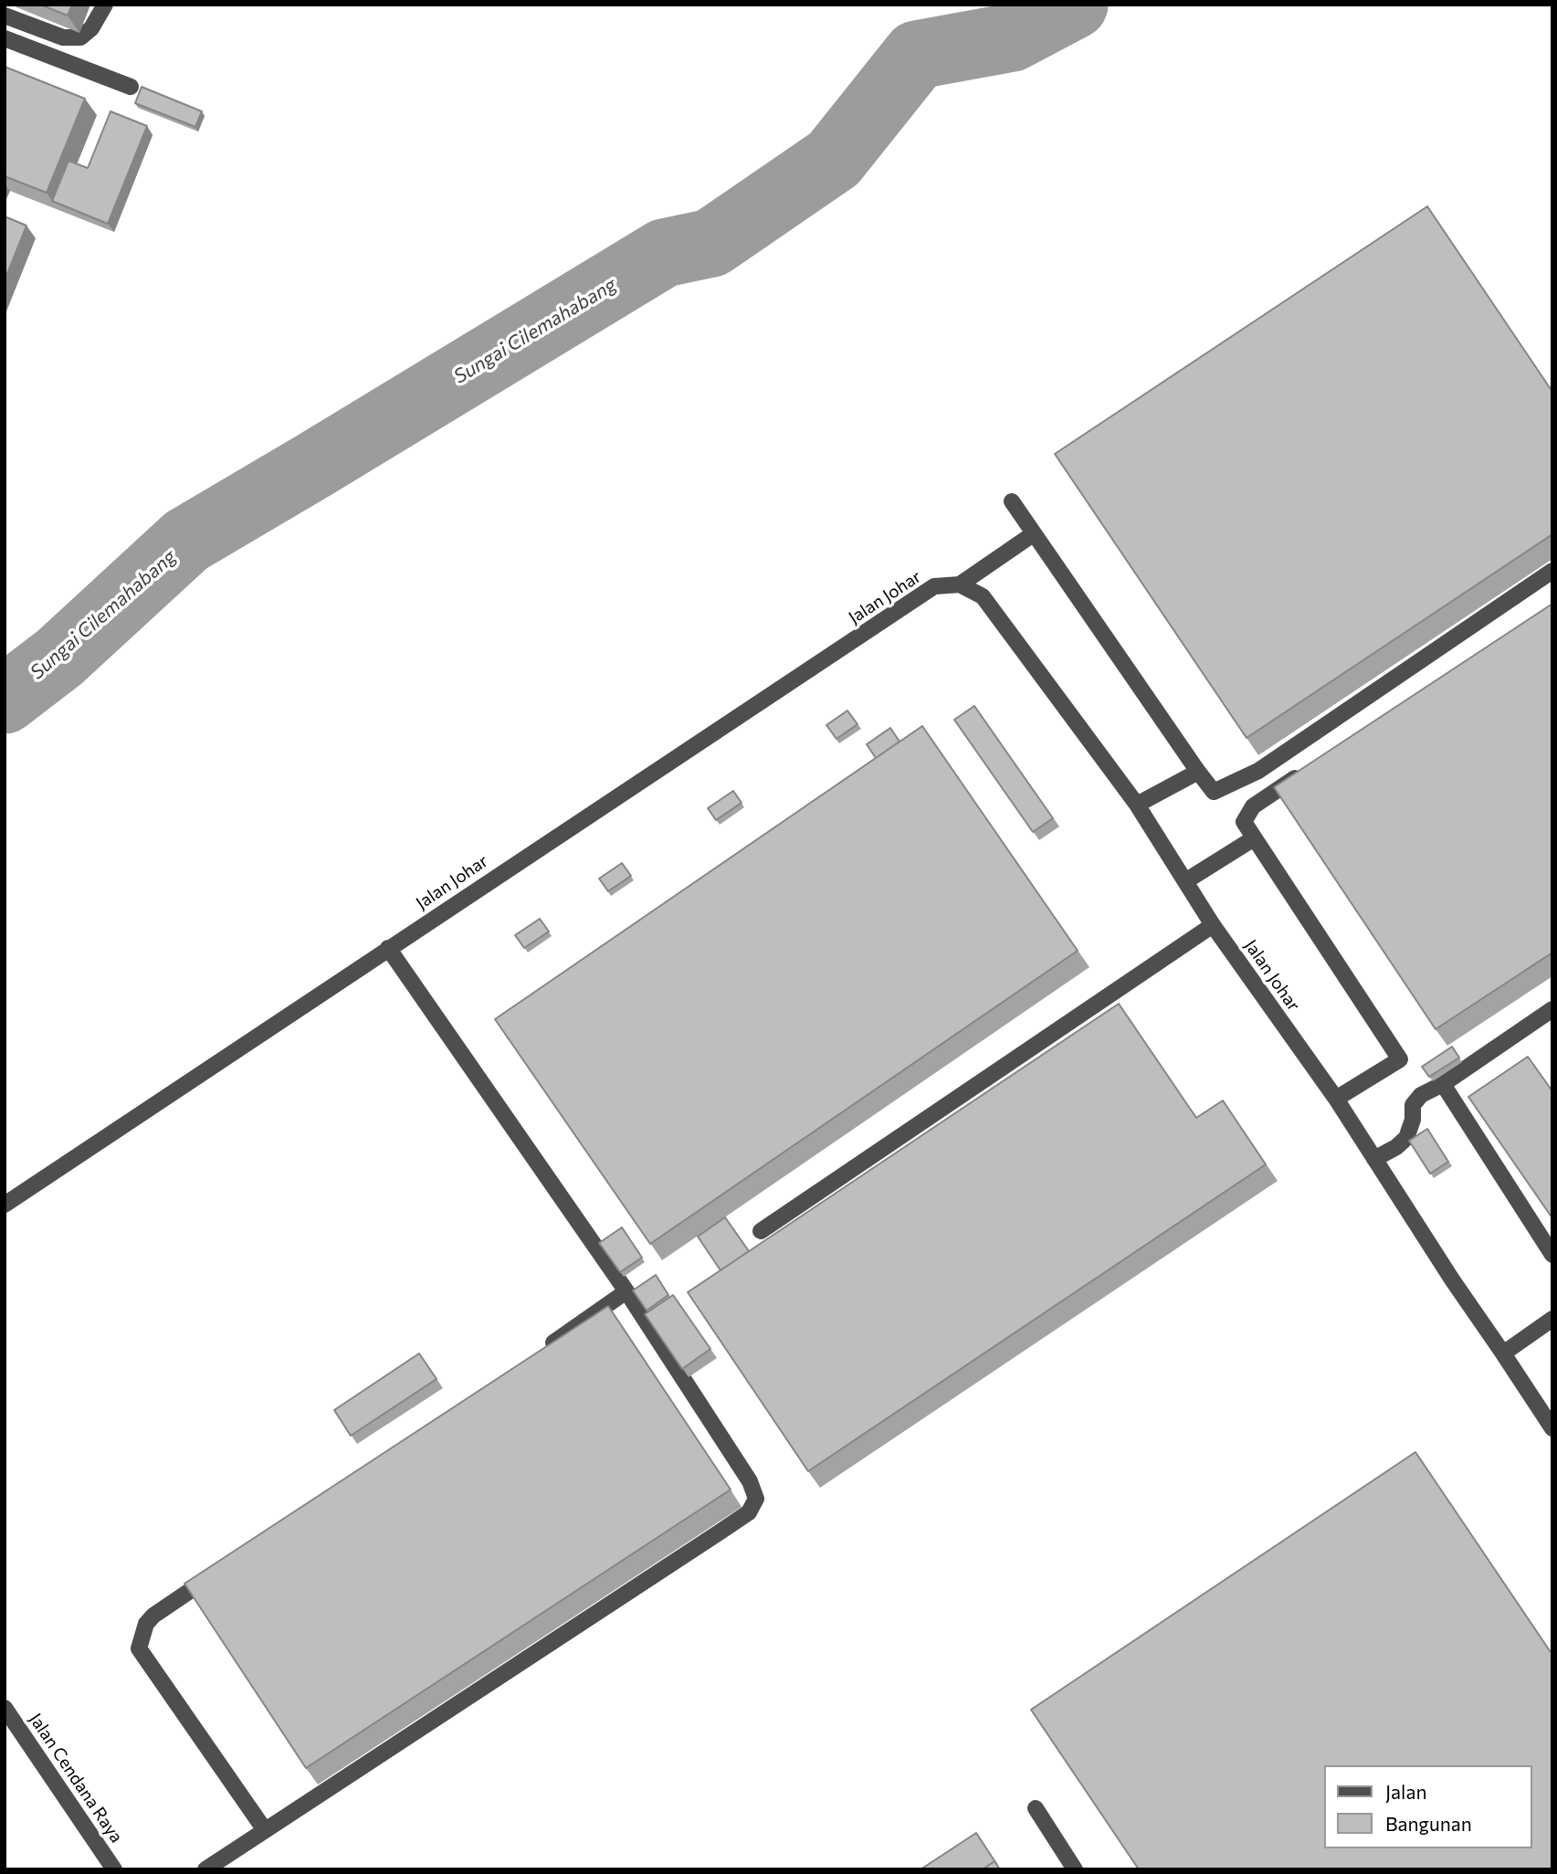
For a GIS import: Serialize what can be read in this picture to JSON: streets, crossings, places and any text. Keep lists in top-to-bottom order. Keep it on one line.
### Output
{"streets":{"lane":["Jalan Johar","Jalan Cendana Raya"]},"water":["Sungai Cilemahabang"],"legend":["Jalan","Bangunan"]}
